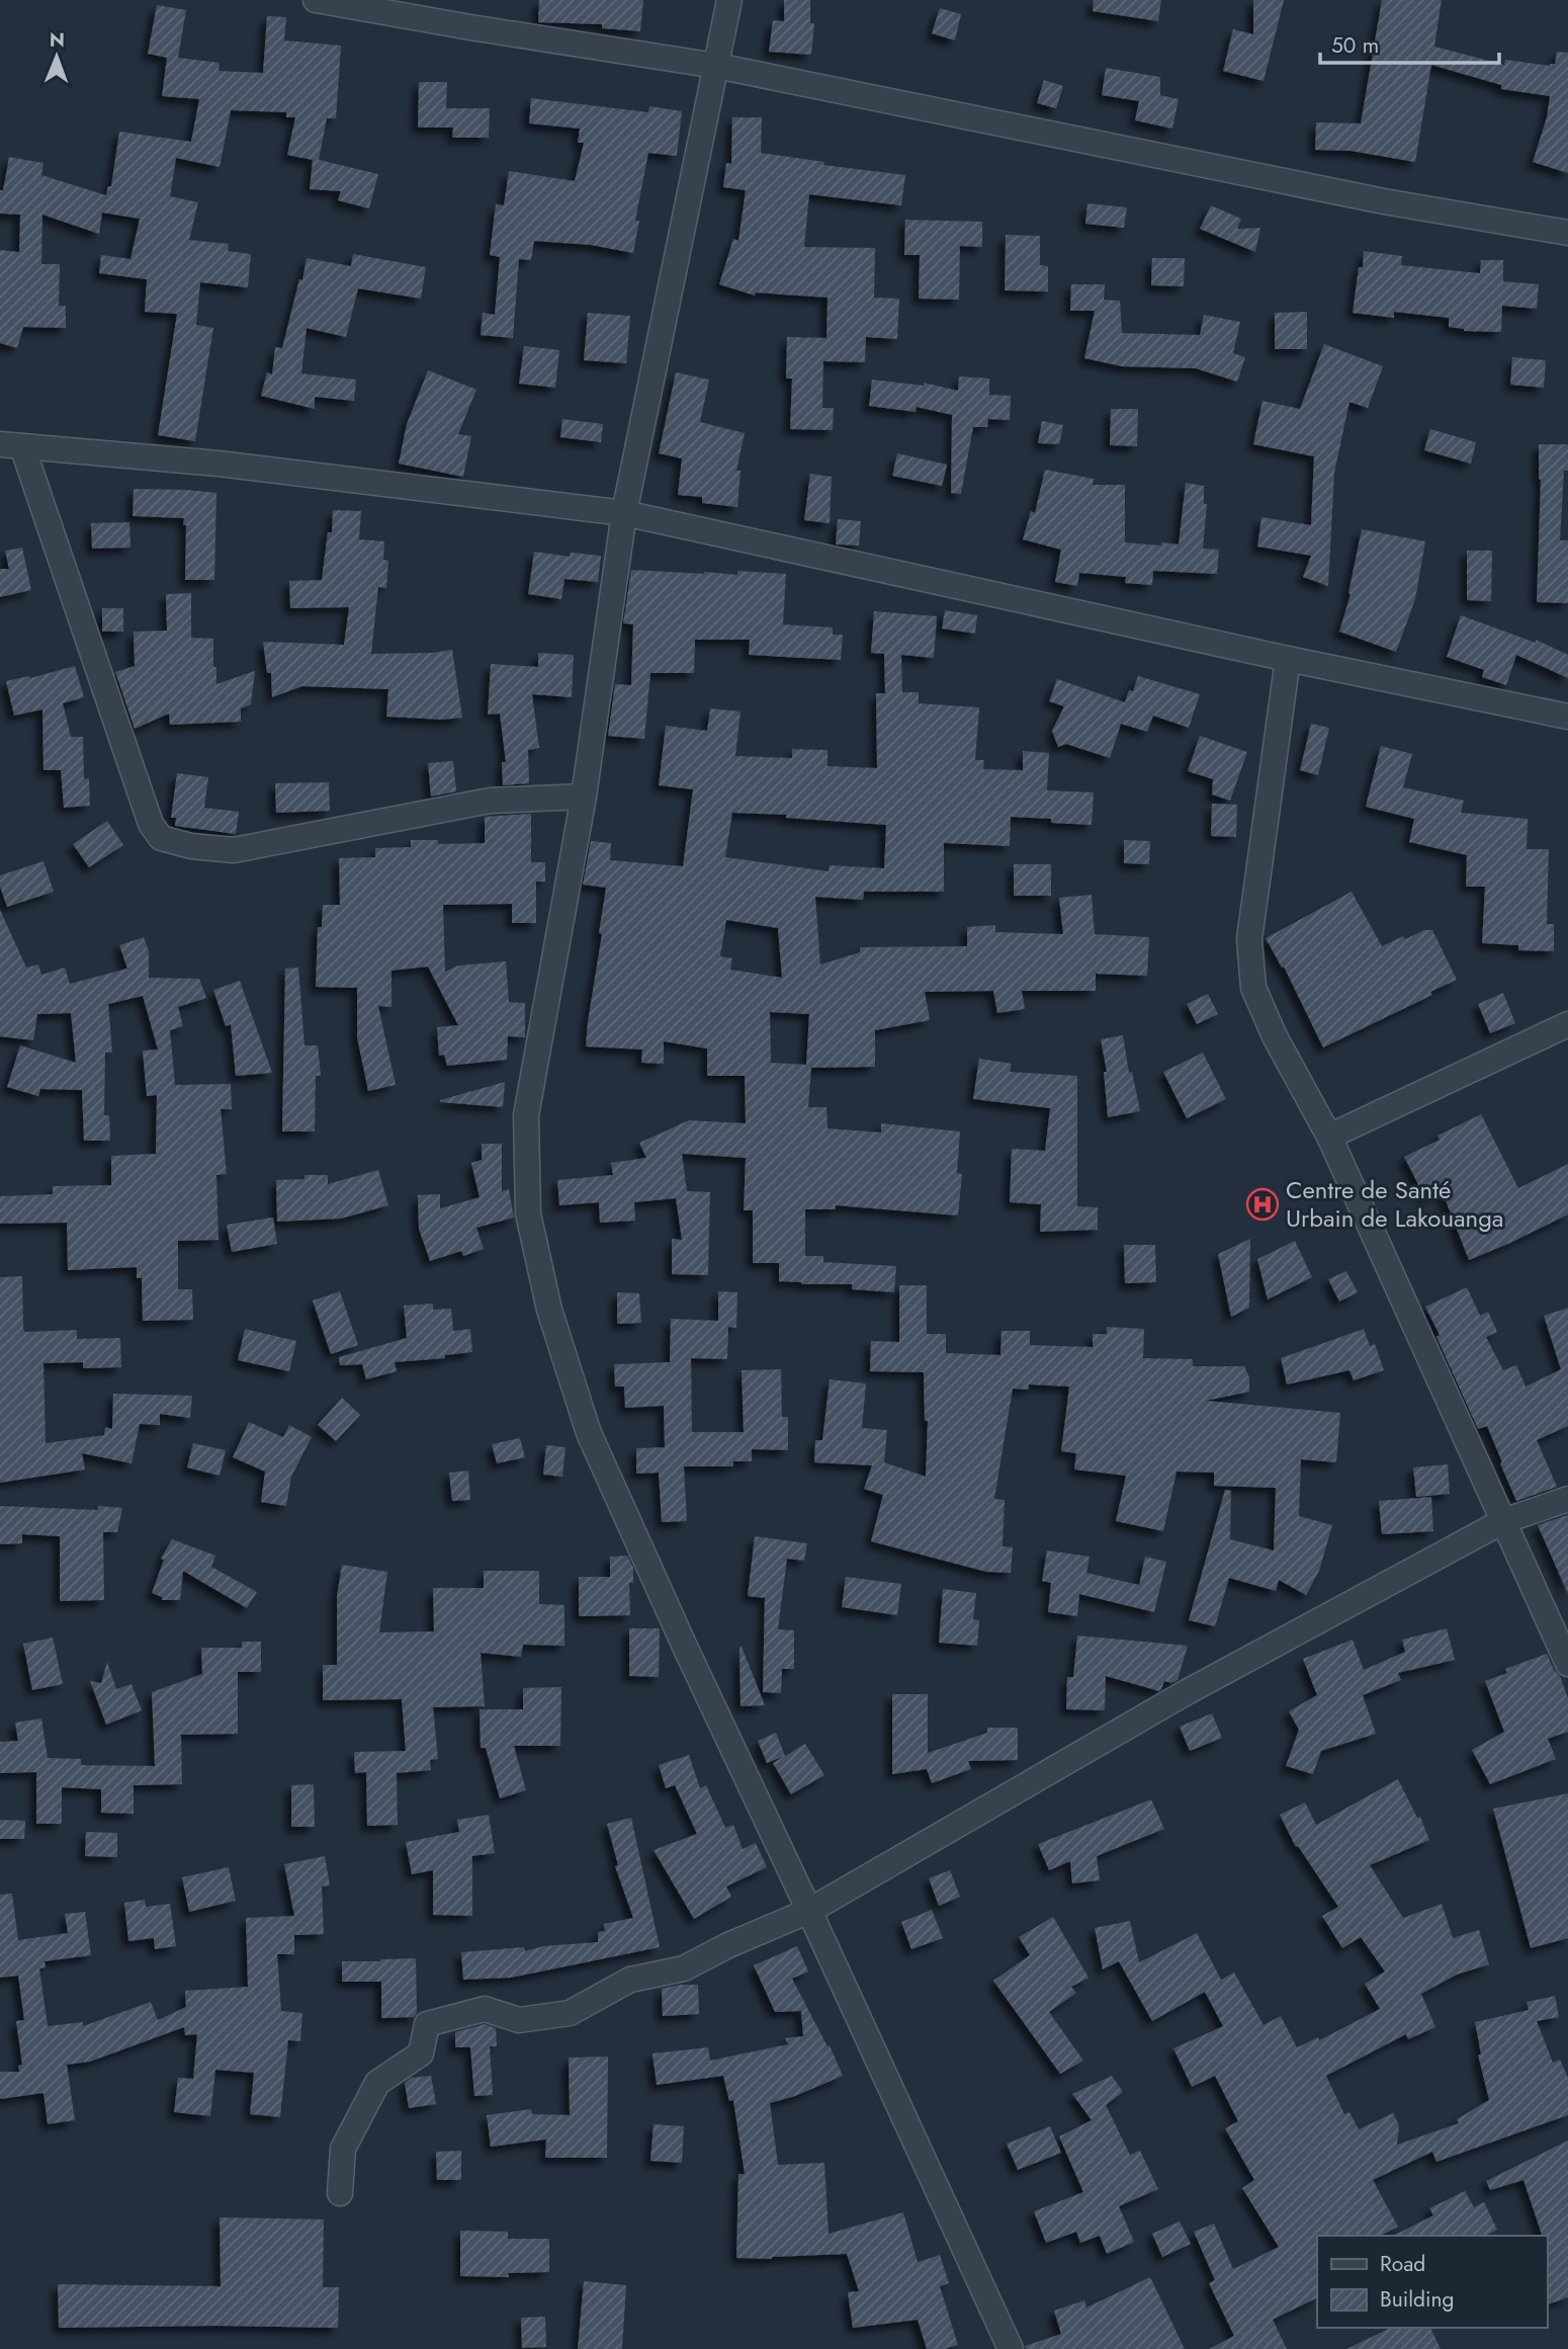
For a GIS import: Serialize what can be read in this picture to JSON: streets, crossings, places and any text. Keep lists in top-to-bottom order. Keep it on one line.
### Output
{"places":{"hospital":["Centre de Santé Urbain de Lakouanga"]},"legend":["Road","Building"],"scale_bar":"50 m","north":"top"}
